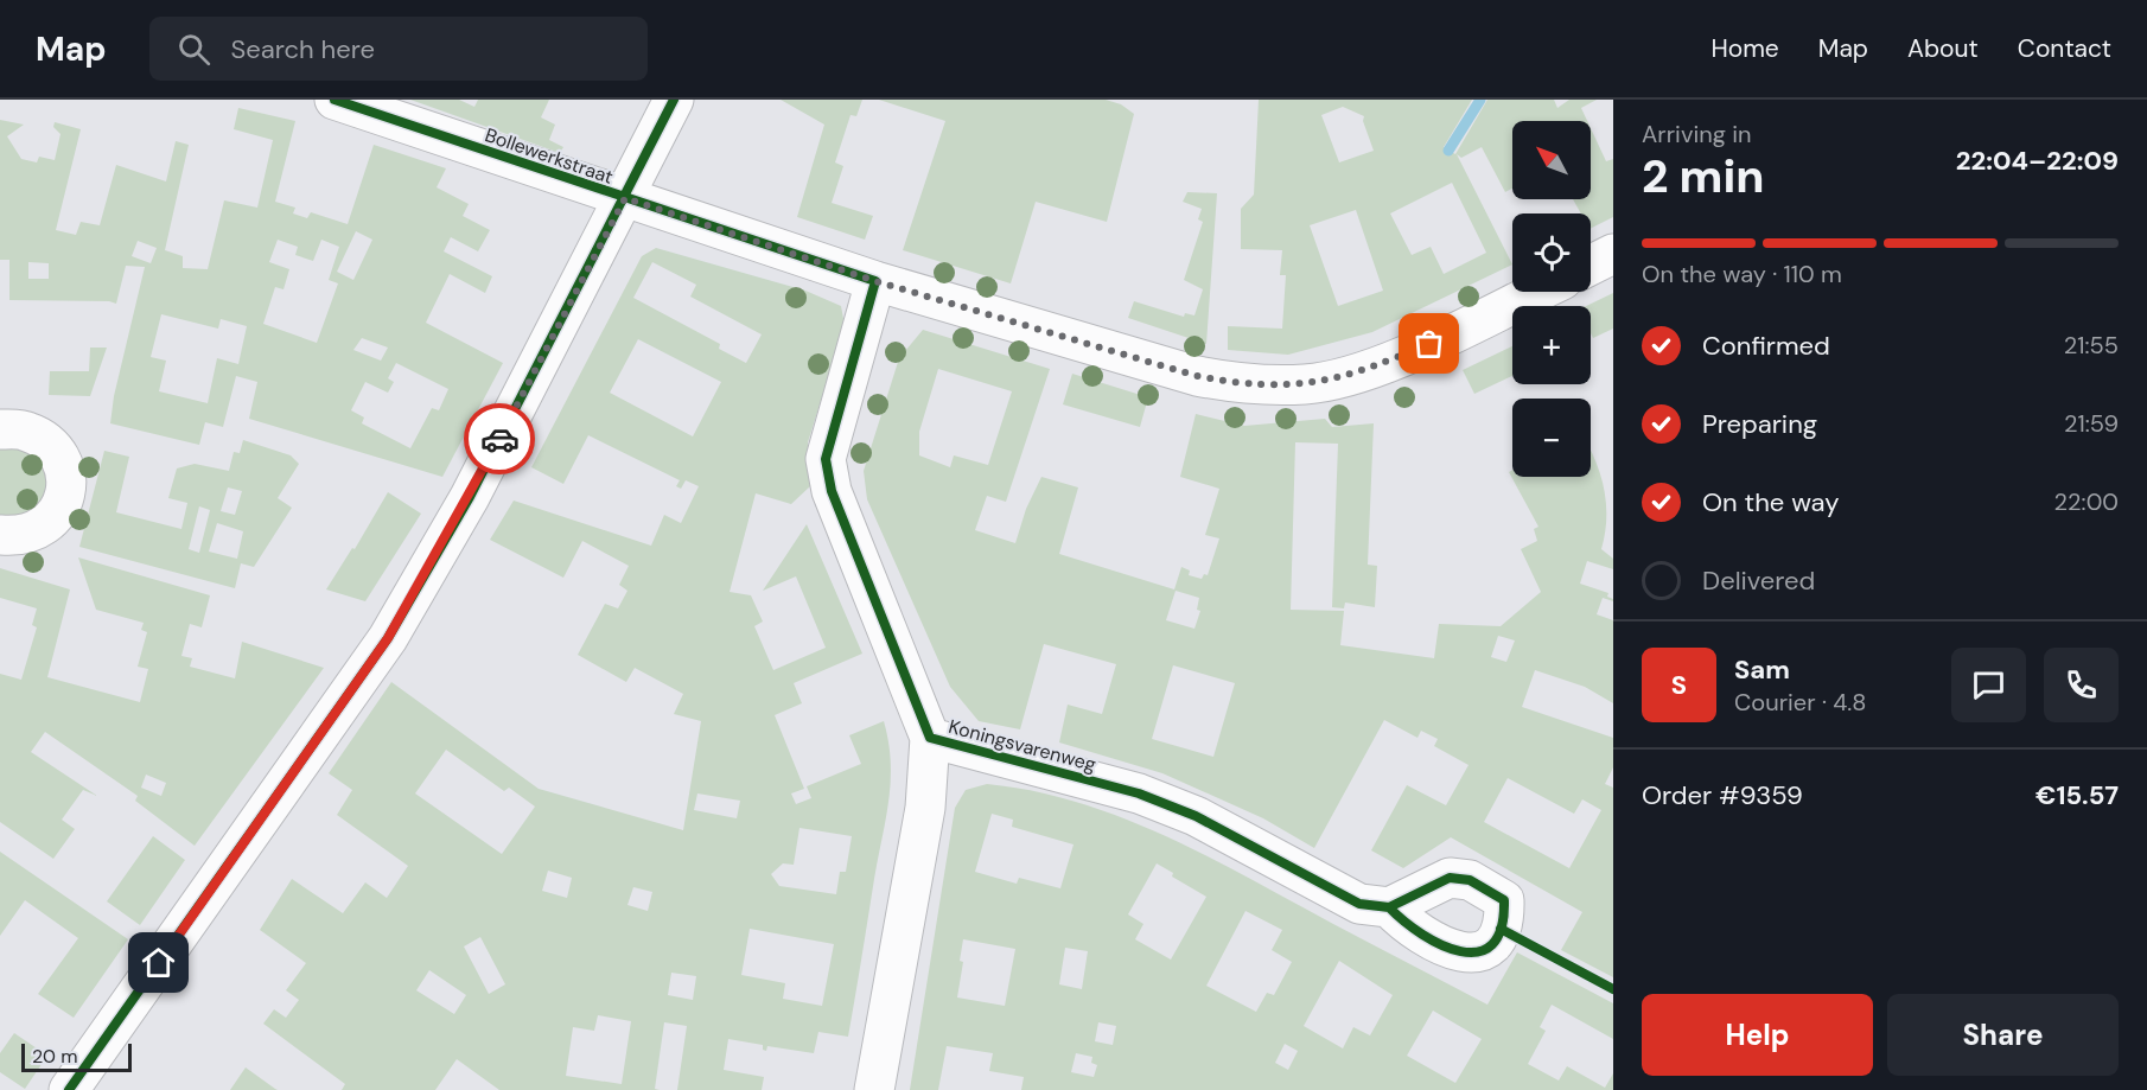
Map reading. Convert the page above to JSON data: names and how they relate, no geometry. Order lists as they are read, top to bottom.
{
  "streets": {
    "street": ["Bollewerkstraat", "Koningsvarenweg"]
  },
  "crossings": [
    ["Bollewerkstraat", "Koningsvarenweg"]
  ],
  "scale_bar": "20 m",
  "north": "top left",
  "page": {
    "header": "Map",
    "search": "Search here",
    "nav": [
      "Home",
      "Map",
      "About",
      "Contact"
    ],
    "heading": ["2 min", "Arriving in", "22:04–22:09"],
    "panel": [
      "Sam",
      "Courier · 4.8",
      "Order #9359",
      "€15.57"
    ],
    "map_buttons": ["+", "−"],
    "bar": "On the way · 110 m",
    "list": [
      ["Confirmed", "21:55"],
      ["Preparing", "21:59"],
      ["On the way", "22:00"],
      "Delivered"
    ],
    "round": "S",
    "buttons": ["Help", "Share"],
    "scale": "20 m"
  }
}
